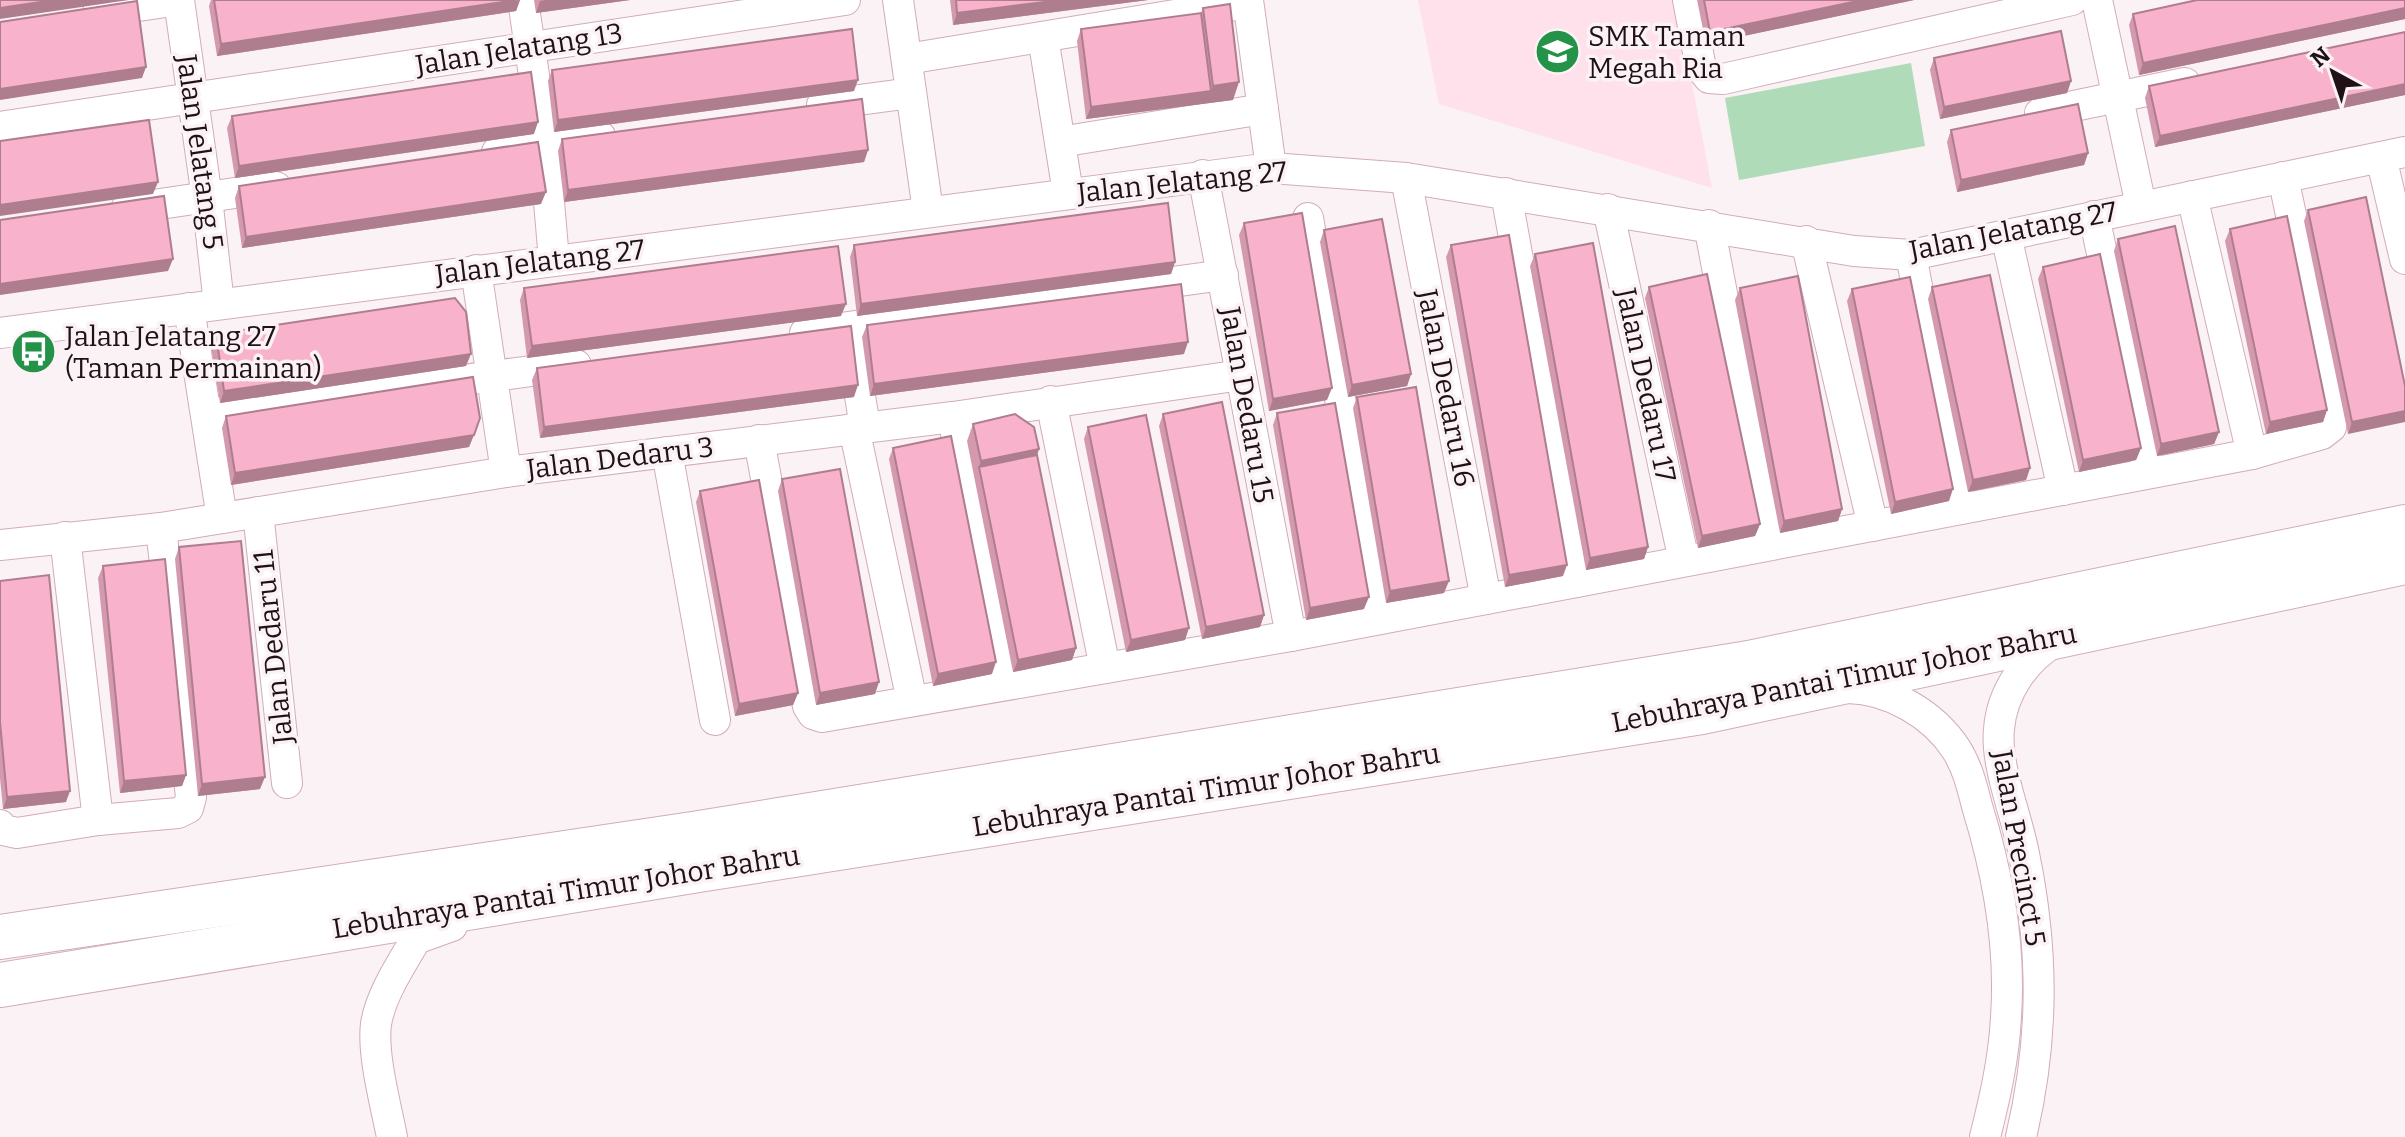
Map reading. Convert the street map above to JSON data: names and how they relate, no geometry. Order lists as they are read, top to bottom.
{
  "streets": {
    "highway": ["Lebuhraya Pantai Timur Johor Bahru"],
    "street": [
      "Jalan Jelatang 13",
      "Jalan Jelatang 5",
      "Jalan Jelatang 27",
      "Jalan Dedaru 17",
      "Jalan Dedaru 16",
      "Jalan Dedaru 15",
      "Jalan Dedaru 3",
      "Jalan Dedaru 11",
      "Jalan Precinct 5"
    ]
  },
  "crossings": [
    ["Jalan Jelatang 13", "Jalan Jelatang 5"],
    ["Jalan Jelatang 5", "Jalan Jelatang 27"],
    ["Jalan Jelatang 5", "Jalan Dedaru 3"],
    ["Jalan Jelatang 27", "Jalan Dedaru 17"],
    ["Jalan Jelatang 27", "Jalan Dedaru 16"],
    ["Jalan Jelatang 27", "Jalan Dedaru 15"],
    ["Jalan Dedaru 15", "Jalan Dedaru 3"],
    ["Jalan Dedaru 3", "Jalan Dedaru 11"],
    ["Lebuhraya Pantai Timur Johor Bahru", "Jalan Precinct 5"]
  ],
  "places": {
    "school or university": ["SMK Taman Megah Ria"],
    "bus stop": ["Jalan Jelatang 27 (Taman Permainan)"]
  },
  "north": "top left"
}
